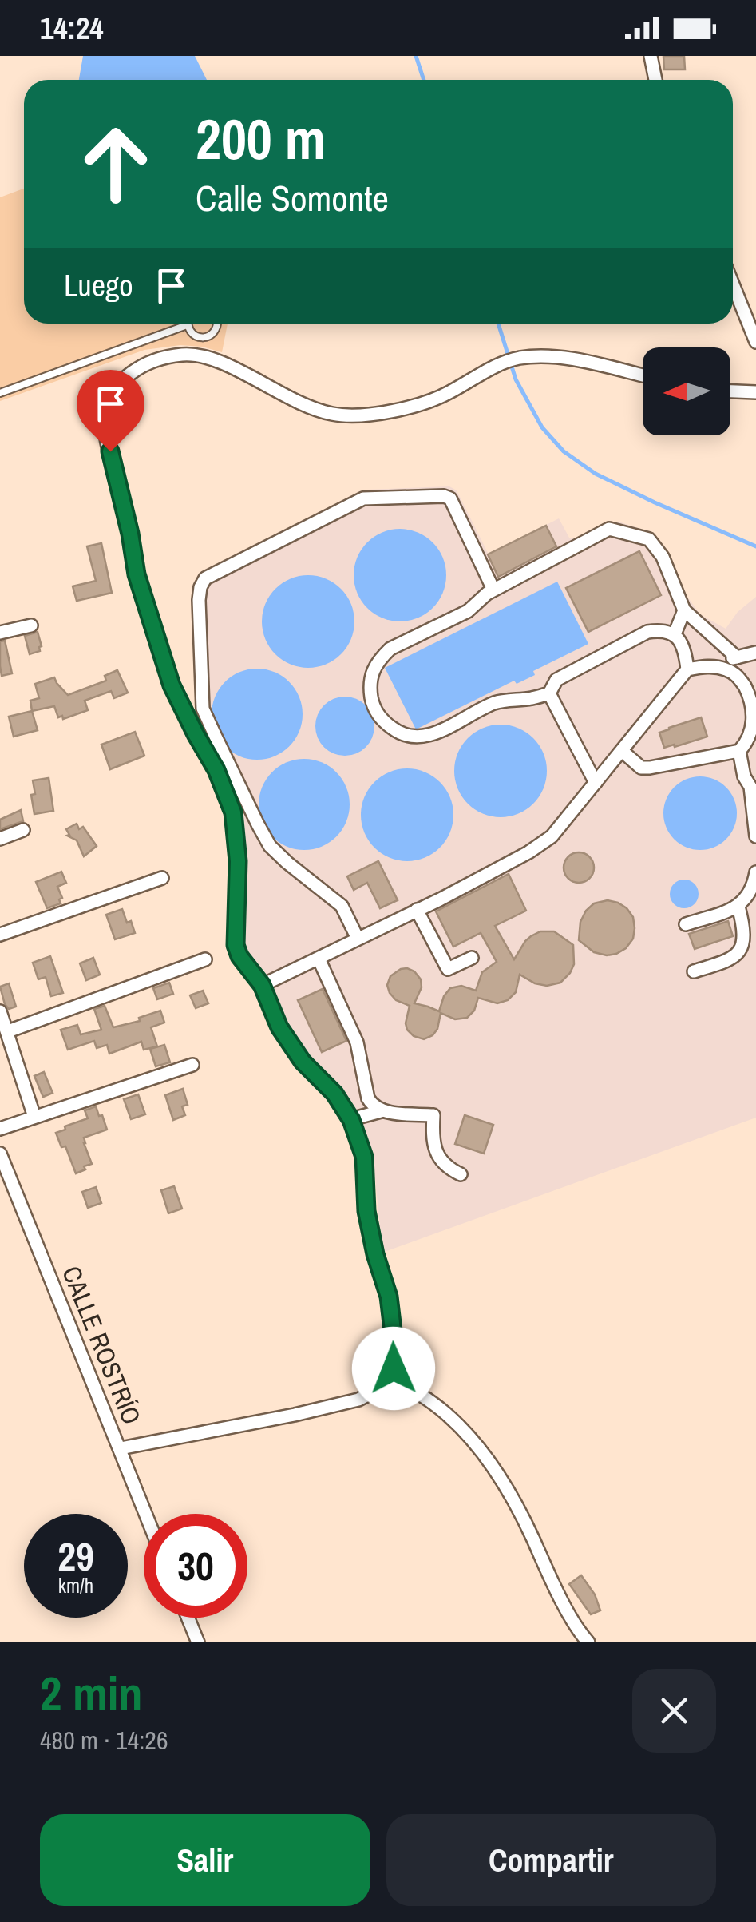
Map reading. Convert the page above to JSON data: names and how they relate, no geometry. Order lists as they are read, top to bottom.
{
  "streets": {
    "street": ["CALLE ROSTRÍO"]
  },
  "north": "left",
  "page": {
    "status": "14:24",
    "turn": ["200 m", "Calle Somonte"],
    "then": "Luego",
    "speed": "29 km/h",
    "limit": "30",
    "heading": ["2 min", "480 m · 14:26"],
    "buttons": ["Salir", "Compartir"]
  }
}
